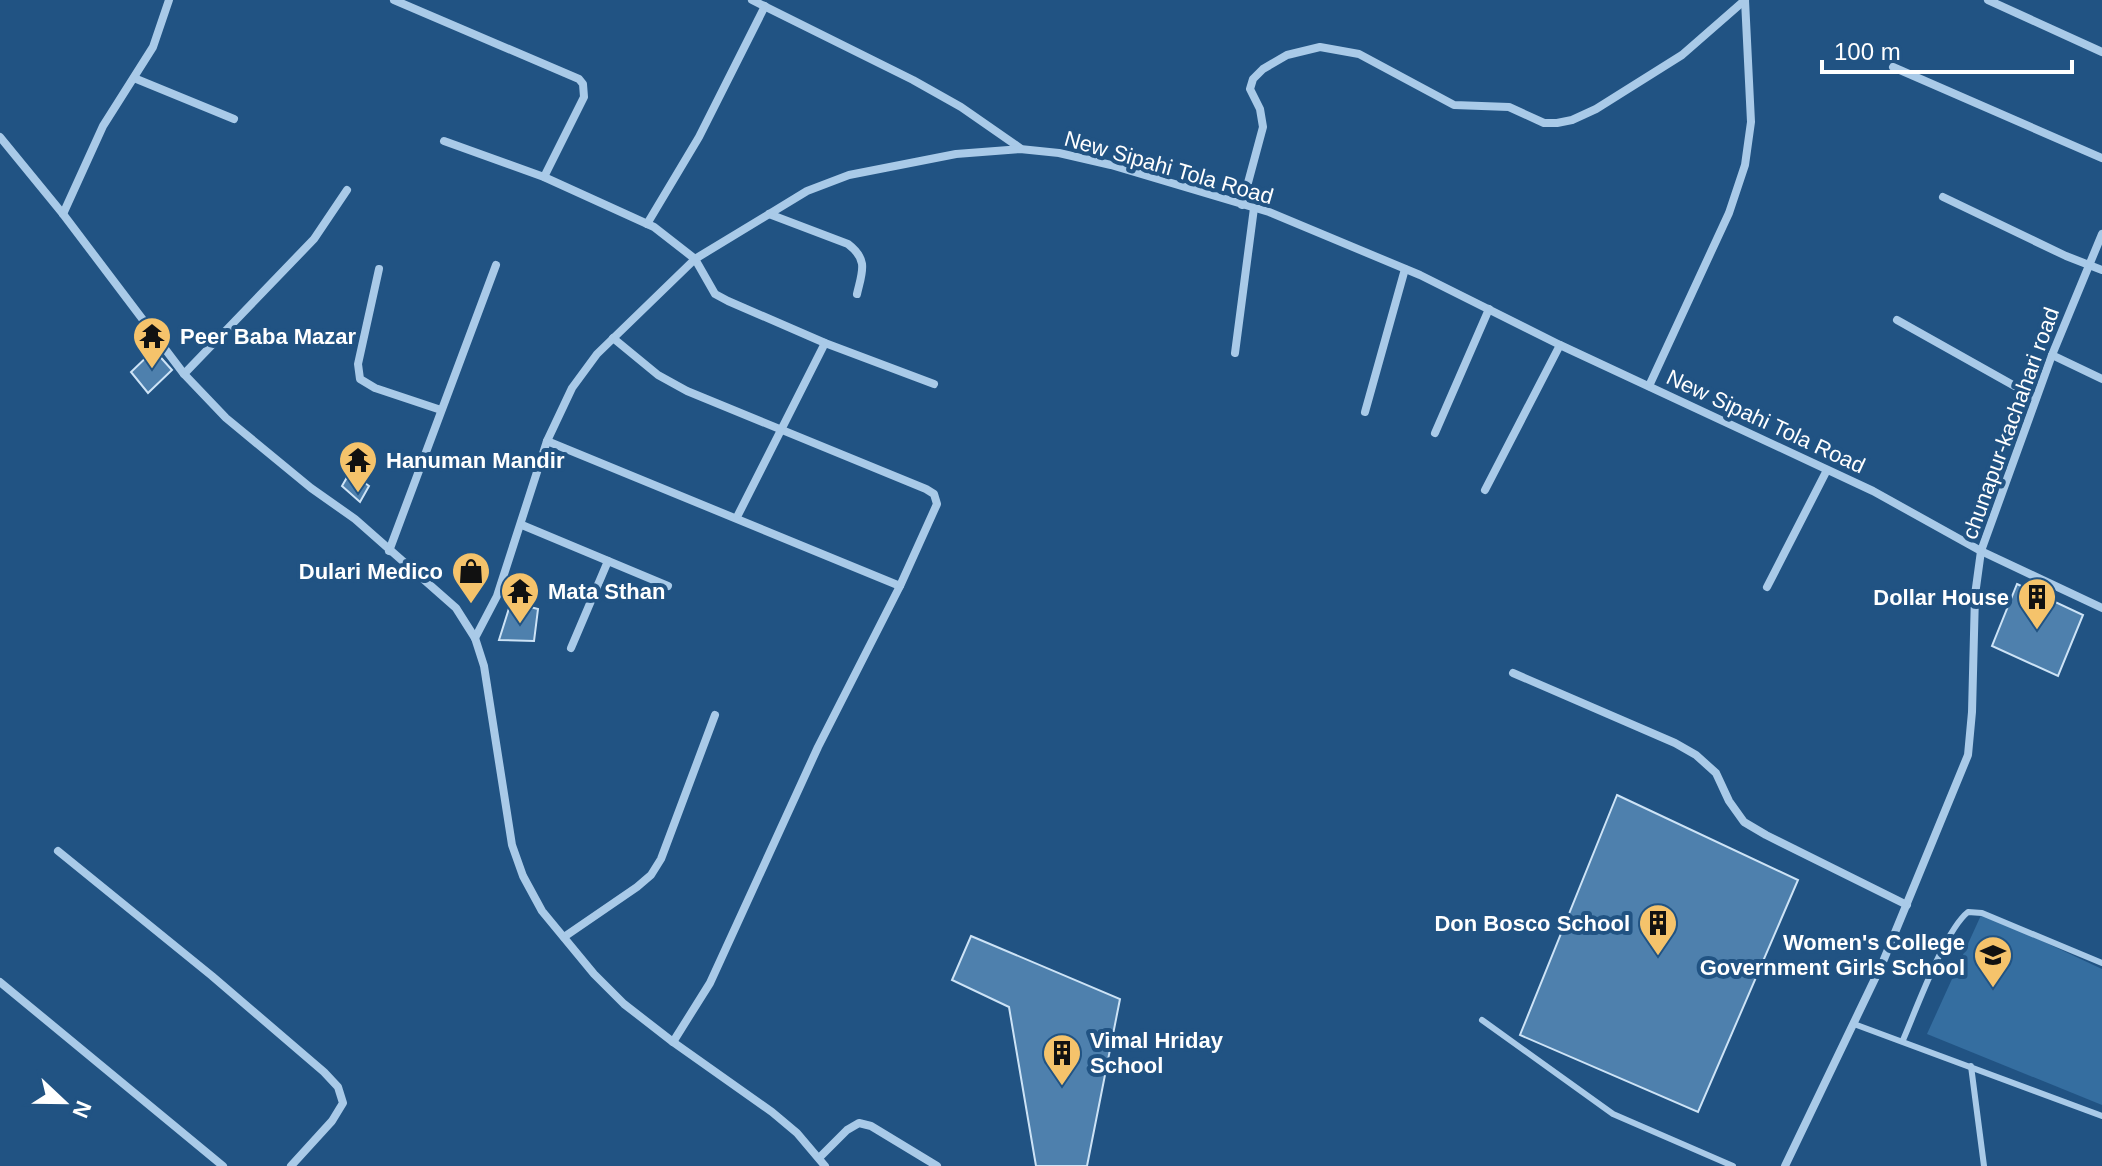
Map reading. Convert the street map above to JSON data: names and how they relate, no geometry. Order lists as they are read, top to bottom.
{
  "streets": {
    "street": ["New Sipahi Tola Road", "chunapur-kachahari road"]
  },
  "crossings": [
    ["New Sipahi Tola Road", "chunapur-kachahari road"]
  ],
  "places": {
    "temple": ["Peer Baba Mazar", "Hanuman Mandir", "Mata Sthan"],
    "shop": ["Dulari Medico"],
    "building": ["Dollar House", "Don Bosco School", "Vimal Hriday School"],
    "school or university": ["Women's College Government Girls School"]
  },
  "scale_bar": "100 m",
  "north": "right"
}
